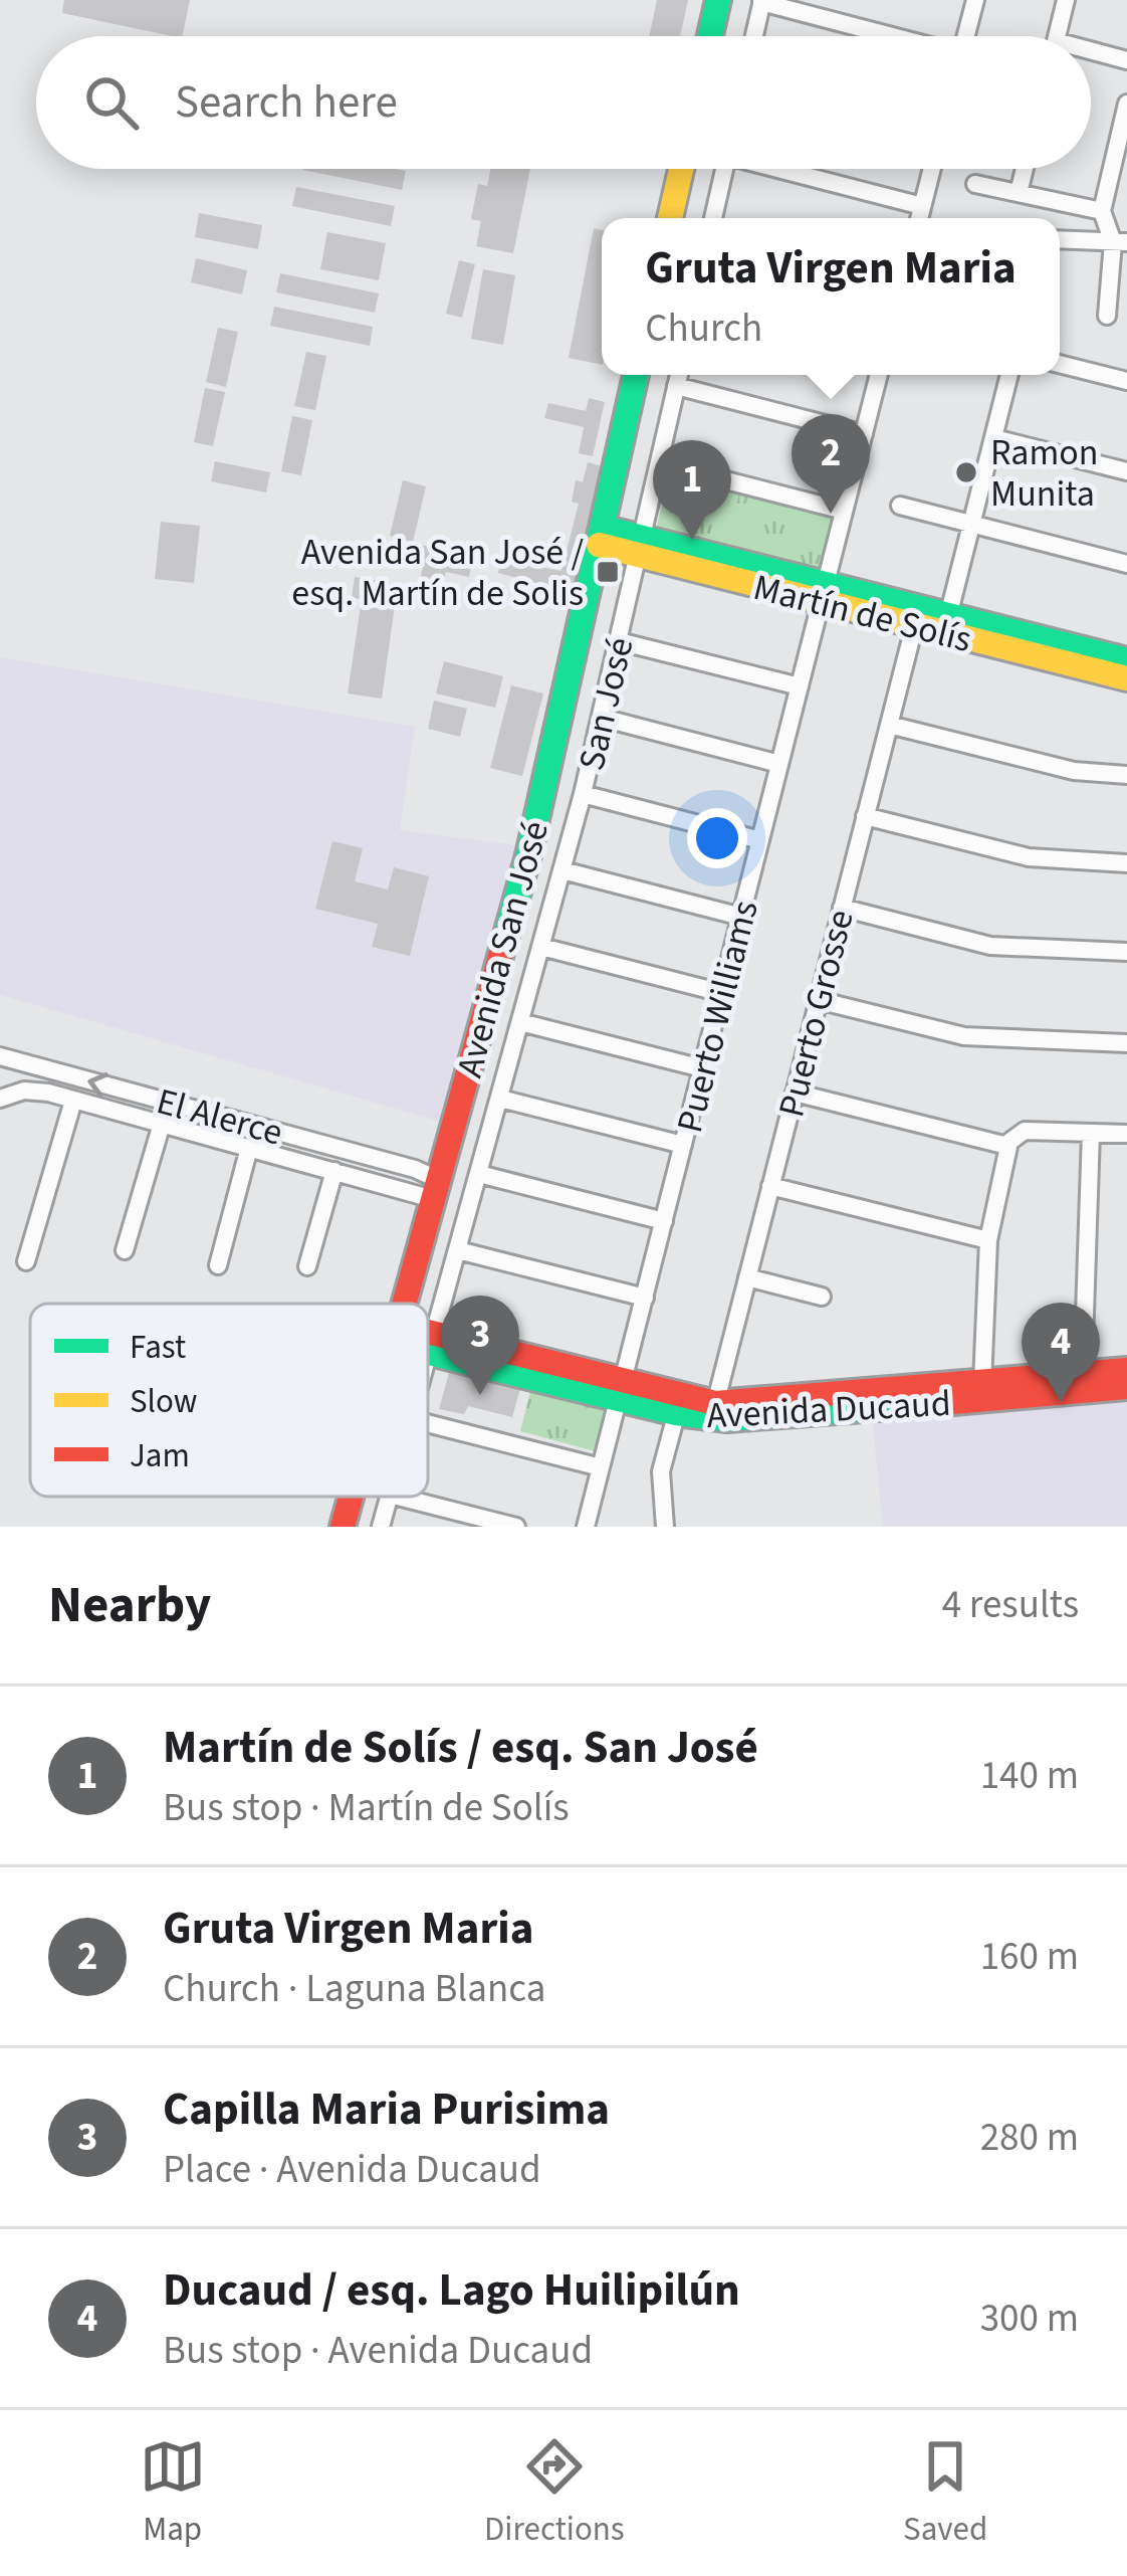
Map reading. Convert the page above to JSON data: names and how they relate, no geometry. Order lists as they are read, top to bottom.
{
  "streets": {
    "street": [
      "Martín de Solís",
      "San José",
      "Avenida San José",
      "Puerto Grosse",
      "Puerto Williams",
      "El Alerce",
      "Avenida Ducaud"
    ]
  },
  "crossings": [
    ["Martín de Solís", "San José"],
    ["Martín de Solís", "Avenida San José"],
    ["Martín de Solís", "Puerto Grosse"],
    ["Martín de Solís", "Puerto Williams"],
    ["San José", "Avenida Ducaud"],
    ["Avenida San José", "El Alerce"],
    ["Puerto Grosse", "Avenida Ducaud"],
    ["Puerto Williams", "Avenida Ducaud"]
  ],
  "places": {
    "other": ["Ramon Munita"],
    "transit": ["Avenida San José / esq. Martín de Solis"]
  },
  "legend": ["Fast", "Slow", "Jam"],
  "page": {
    "search": "Search here",
    "popup": ["Gruta Virgen Maria", "Church"],
    "pins": [
      "2",
      "1",
      "3",
      "4"
    ],
    "heading": ["Nearby", "4 results"],
    "list": [
      {
        "mark": "1",
        "name": "Martín de Solís / esq. San José",
        "note": "Bus stop · Martín de Solís",
        "value": "140 m"
      },
      {
        "mark": "2",
        "name": "Gruta Virgen Maria",
        "note": "Church · Laguna Blanca",
        "value": "160 m"
      },
      {
        "mark": "3",
        "name": "Capilla Maria Purisima",
        "note": "Place · Avenida Ducaud",
        "value": "280 m"
      },
      {
        "mark": "4",
        "name": "Ducaud / esq. Lago Huilipilún",
        "note": "Bus stop · Avenida Ducaud",
        "value": "300 m"
      }
    ],
    "nav": ["Map", "Directions", "Saved"]
  }
}
